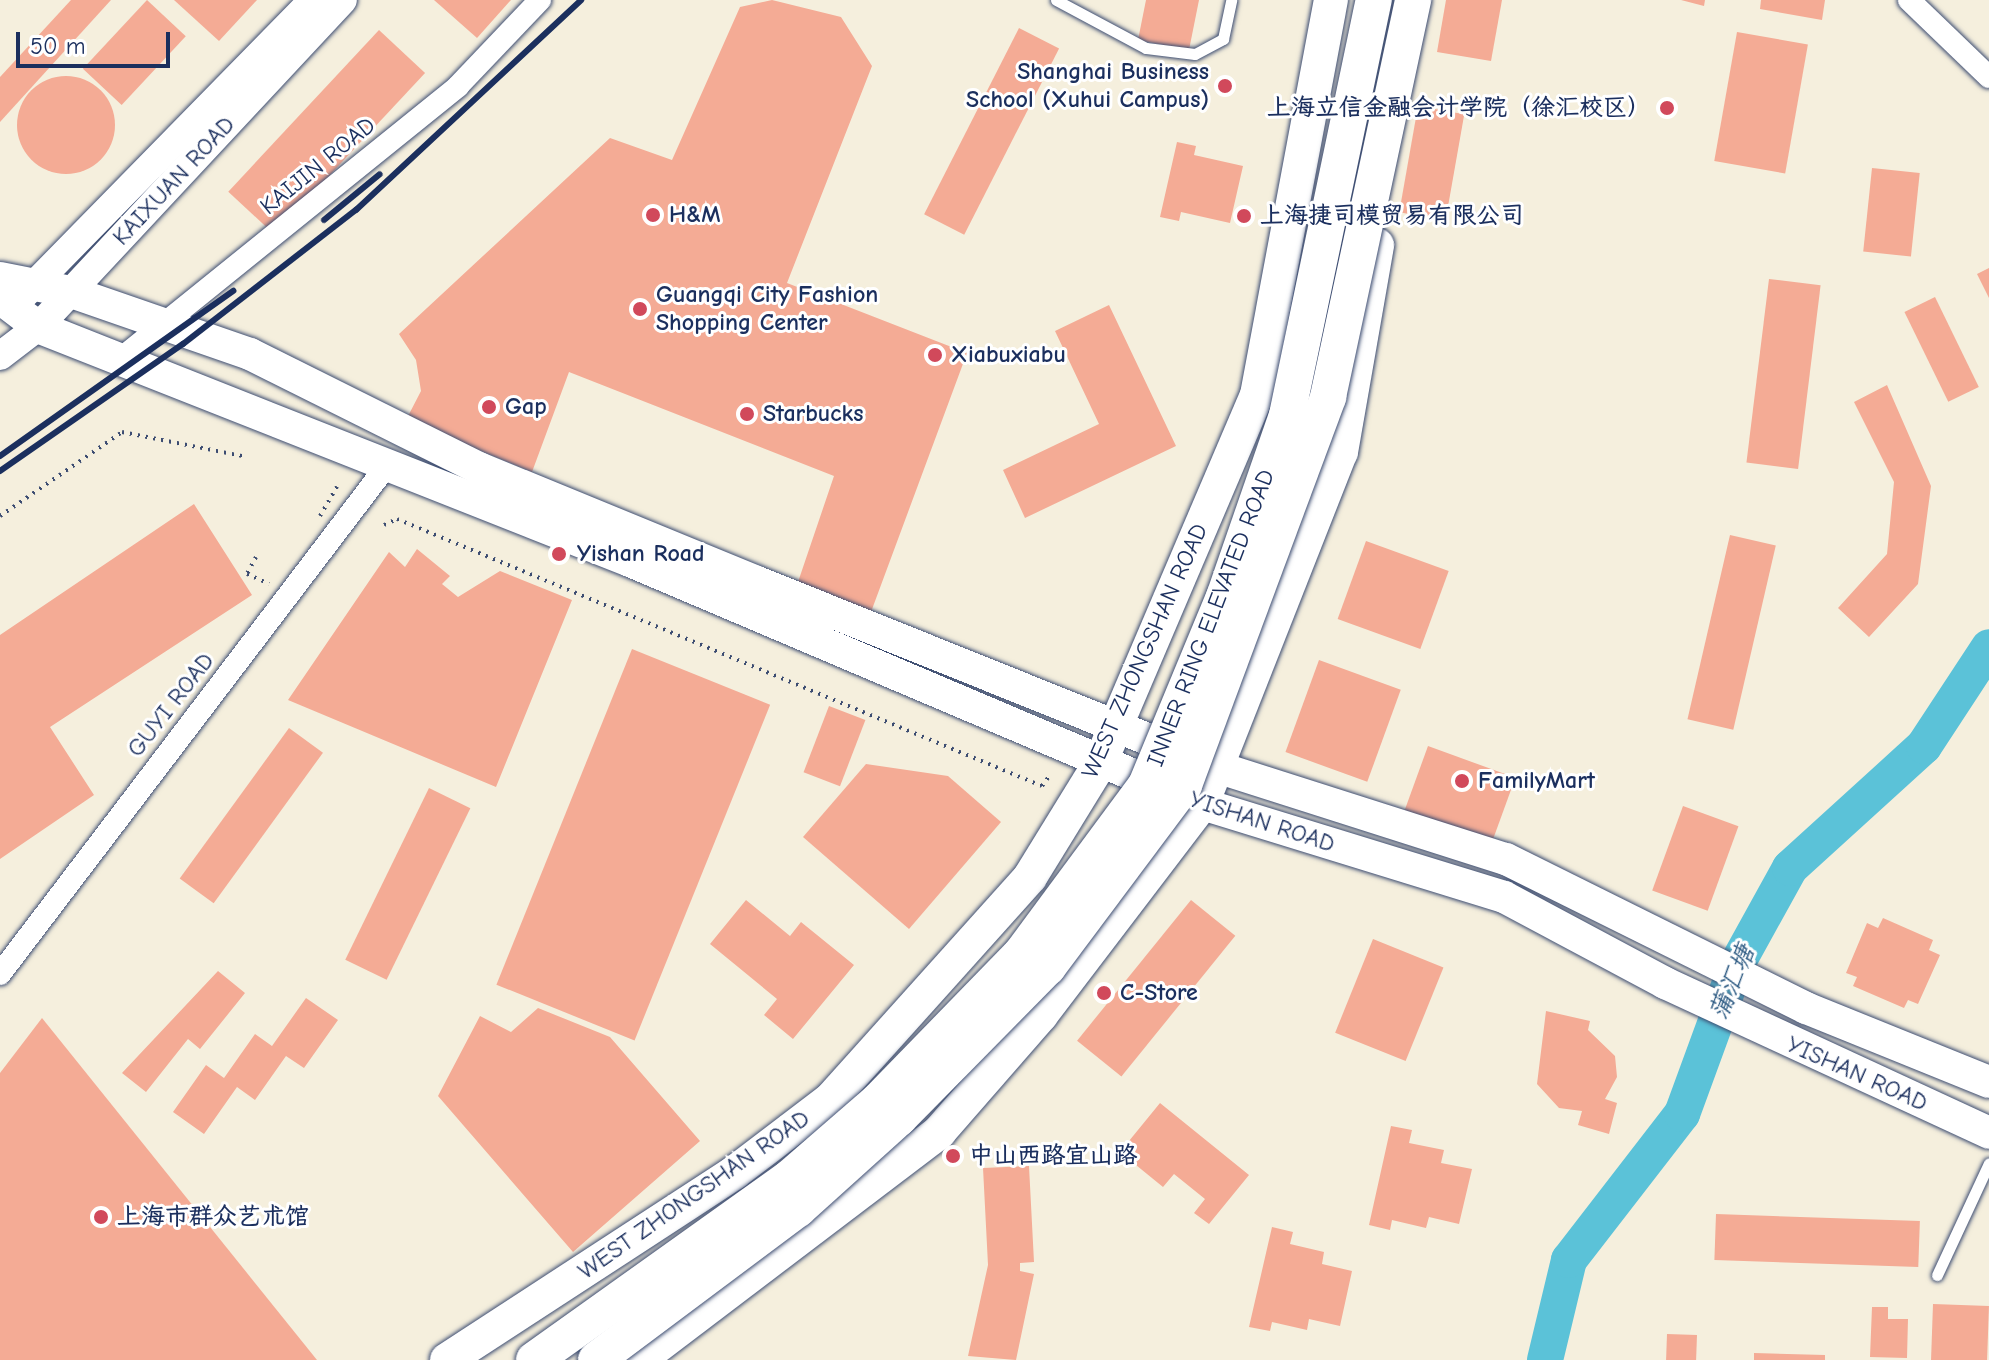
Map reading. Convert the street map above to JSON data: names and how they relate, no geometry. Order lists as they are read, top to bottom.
{
  "streets": {
    "highway": ["INNER RING ELEVATED ROAD"],
    "main road": ["WEST ZHONGSHAN ROAD", "YISHAN ROAD"],
    "street": ["KAIJIN ROAD", "KAIXUAN ROAD", "GUYI ROAD"]
  },
  "crossings": [
    ["KAIJIN ROAD", "YISHAN ROAD"],
    ["KAIXUAN ROAD", "YISHAN ROAD"],
    ["WEST ZHONGSHAN ROAD", "YISHAN ROAD"],
    ["GUYI ROAD", "YISHAN ROAD"]
  ],
  "water": ["蒲汇塘"],
  "places": [
    "Shanghai Business School (Xuhui Campus)",
    "上海立信金融会计学院（徐汇校区）",
    "H&M",
    "上海捷司模贸易有限公司",
    "Guangqi City Fashion Shopping Center",
    "Xiabuxiabu",
    "Gap",
    "Starbucks",
    "Yishan Road",
    "FamilyMart",
    "C-Store",
    "中山西路宜山路",
    "上海市群众艺术馆"
  ],
  "scale_bar": "50 m"
}
